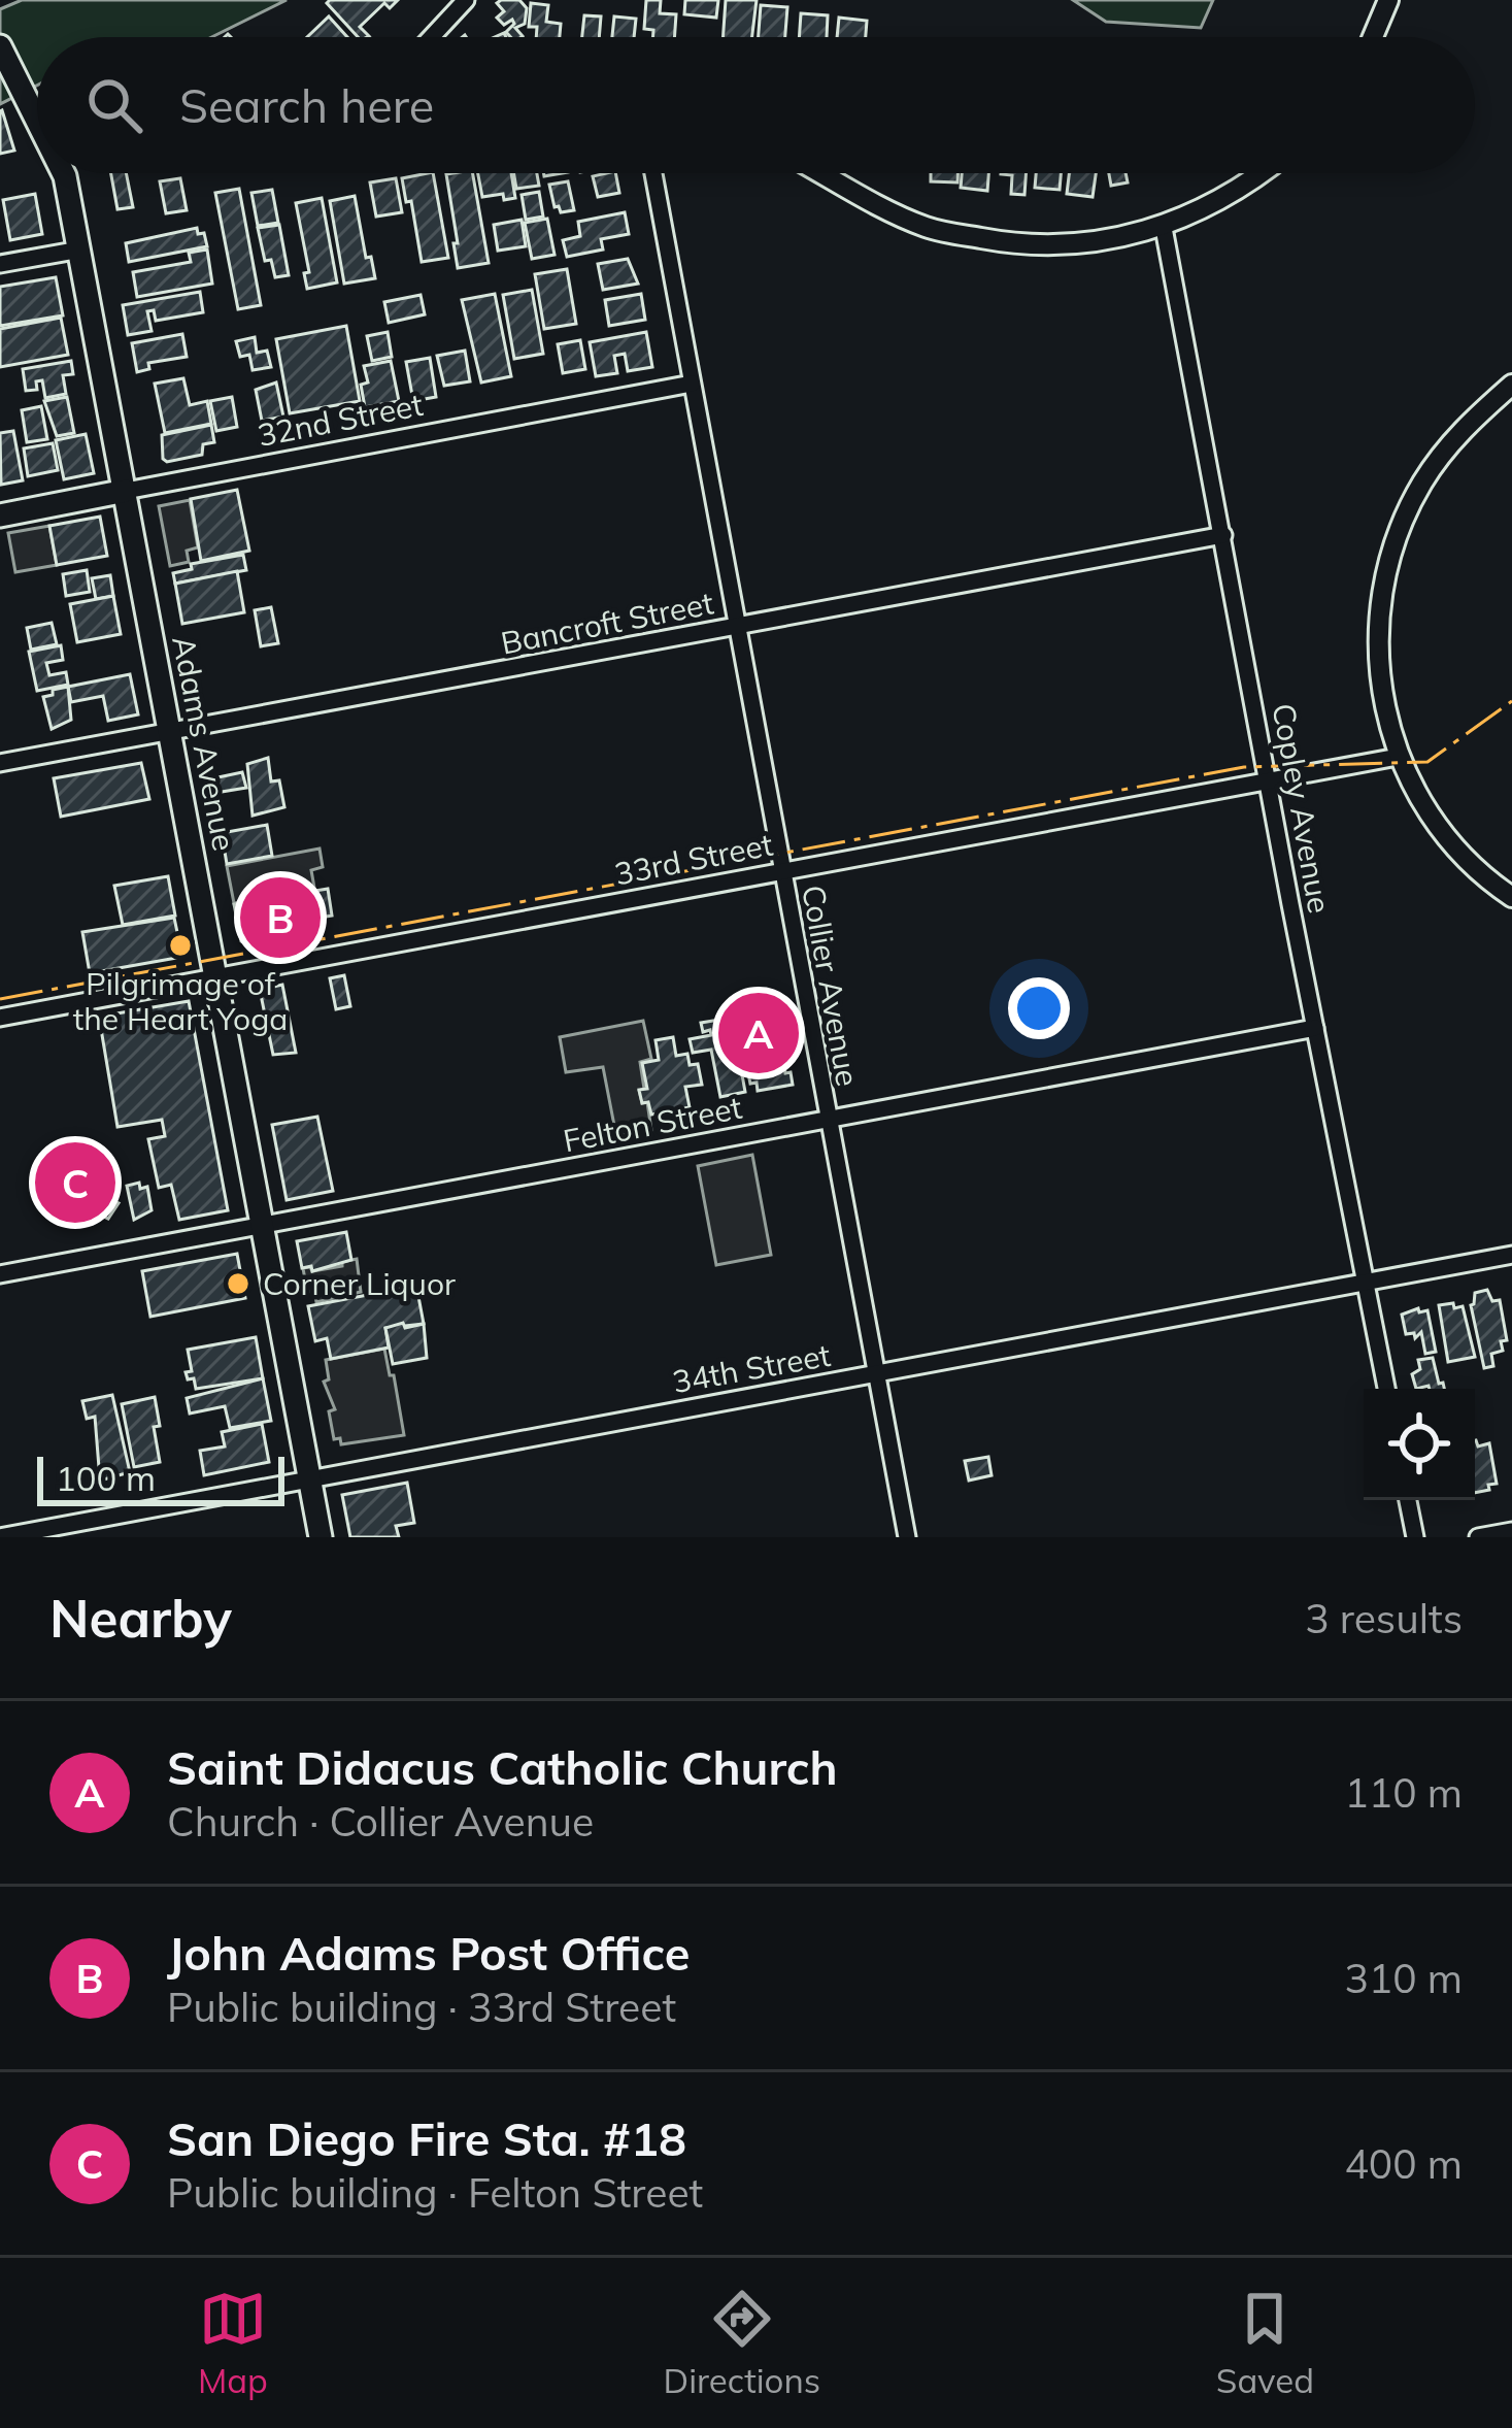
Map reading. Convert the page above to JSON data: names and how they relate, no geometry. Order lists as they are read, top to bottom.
{
  "streets": {
    "main road": ["32nd Street", "Adams Avenue"],
    "street": [
      "Bancroft Street",
      "Copley Avenue",
      "33rd Street",
      "Collier Avenue",
      "Felton Street",
      "34th Street"
    ]
  },
  "crossings": [
    ["32nd Street", "Adams Avenue"],
    ["32nd Street", "Collier Avenue"],
    ["Bancroft Street", "Adams Avenue"],
    ["Bancroft Street", "Copley Avenue"],
    ["Bancroft Street", "Collier Avenue"],
    ["Adams Avenue", "33rd Street"],
    ["Adams Avenue", "Felton Street"],
    ["Adams Avenue", "34th Street"],
    ["Copley Avenue", "33rd Street"],
    ["Copley Avenue", "Felton Street"],
    ["Copley Avenue", "34th Street"],
    ["33rd Street", "Collier Avenue"],
    ["Collier Avenue", "Felton Street"],
    ["Collier Avenue", "34th Street"]
  ],
  "places": ["Pilgrimage of the Heart Yoga", "Corner Liquor"],
  "scale_bar": "100 m",
  "page": {
    "search": "Search here",
    "pins": ["B", "A", "C"],
    "scale": "100 m",
    "heading": ["Nearby", "3 results"],
    "list": [
      {
        "mark": "A",
        "name": "Saint Didacus Catholic Church",
        "note": "Church · Collier Avenue",
        "value": "110 m"
      },
      {
        "mark": "B",
        "name": "John Adams Post Office",
        "note": "Public building · 33rd Street",
        "value": "310 m"
      },
      {
        "mark": "C",
        "name": "San Diego Fire Sta. #18",
        "note": "Public building · Felton Street",
        "value": "400 m"
      }
    ],
    "nav": ["Map", "Directions", "Saved"]
  }
}
